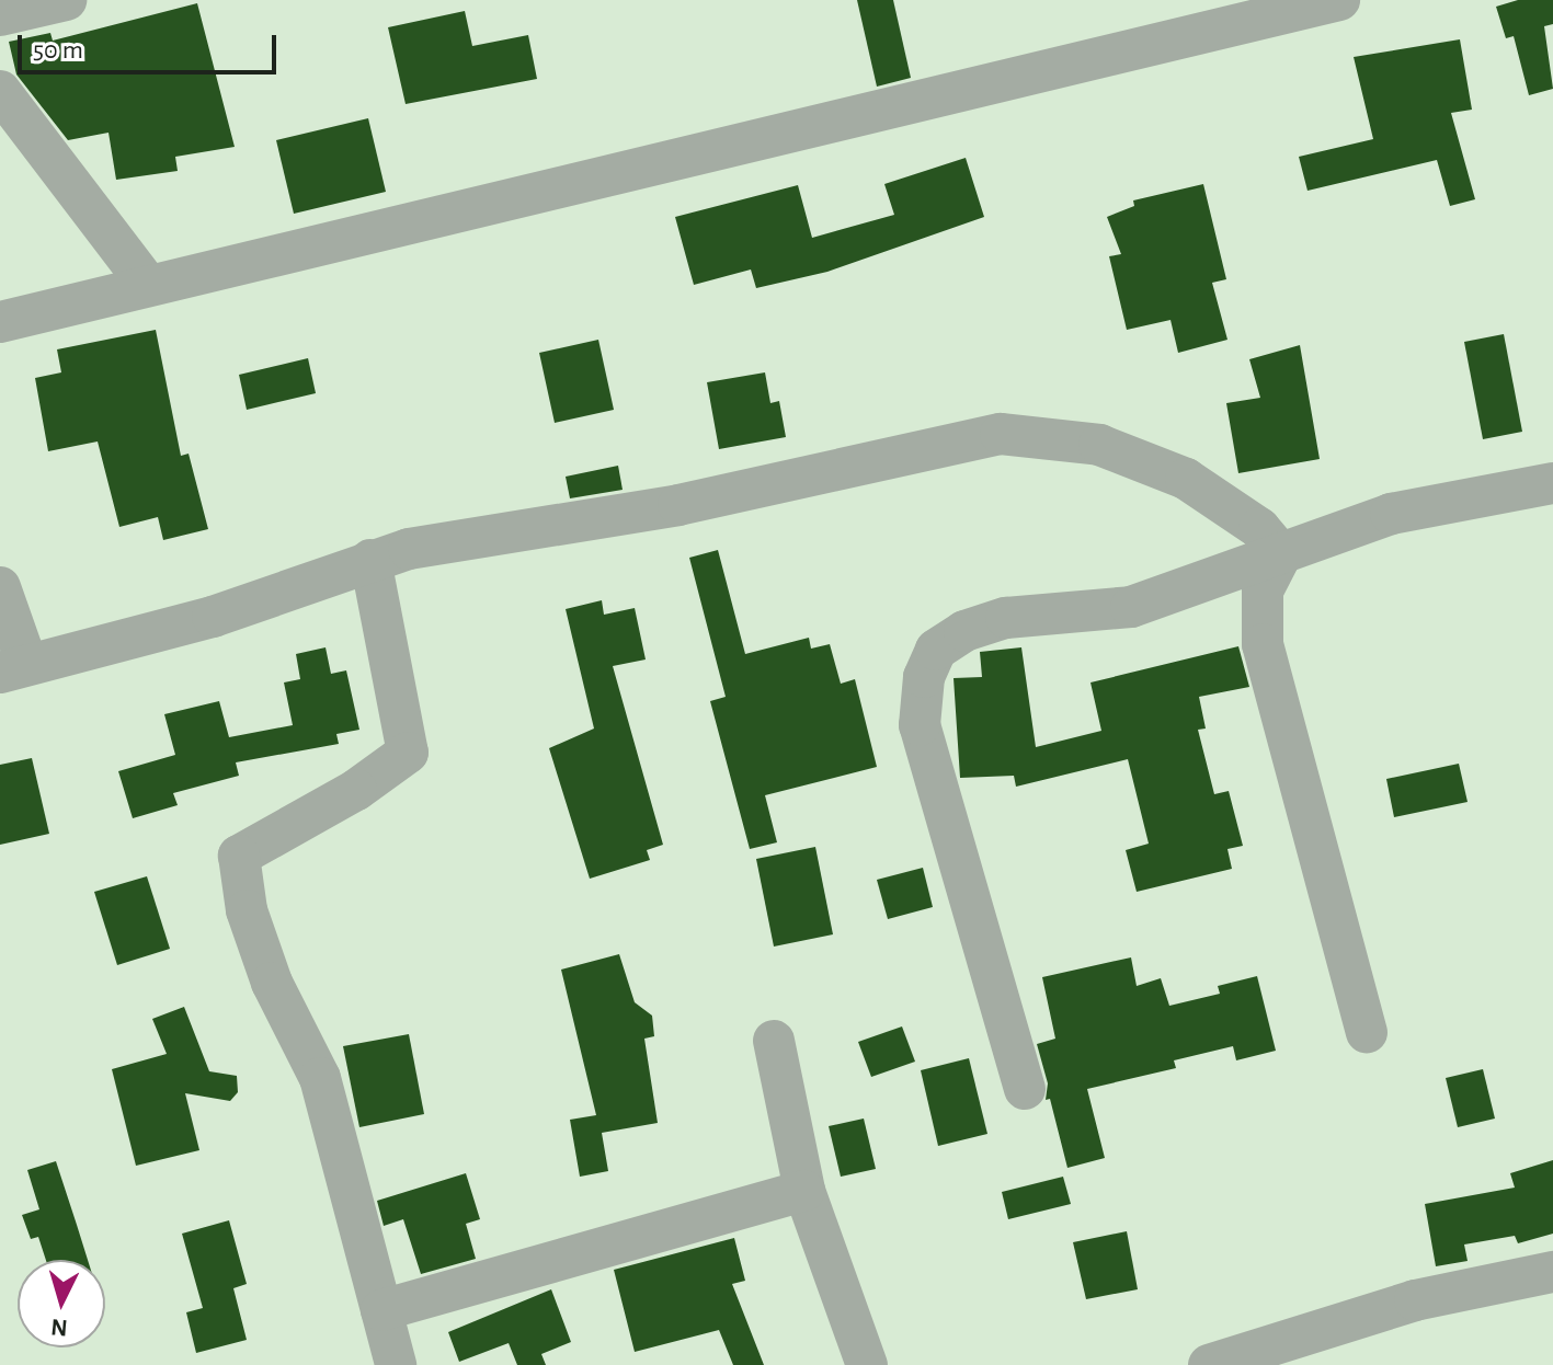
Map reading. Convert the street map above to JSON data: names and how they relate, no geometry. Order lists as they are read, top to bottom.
{
  "scale_bar": "50 m",
  "north": "bottom"
}
